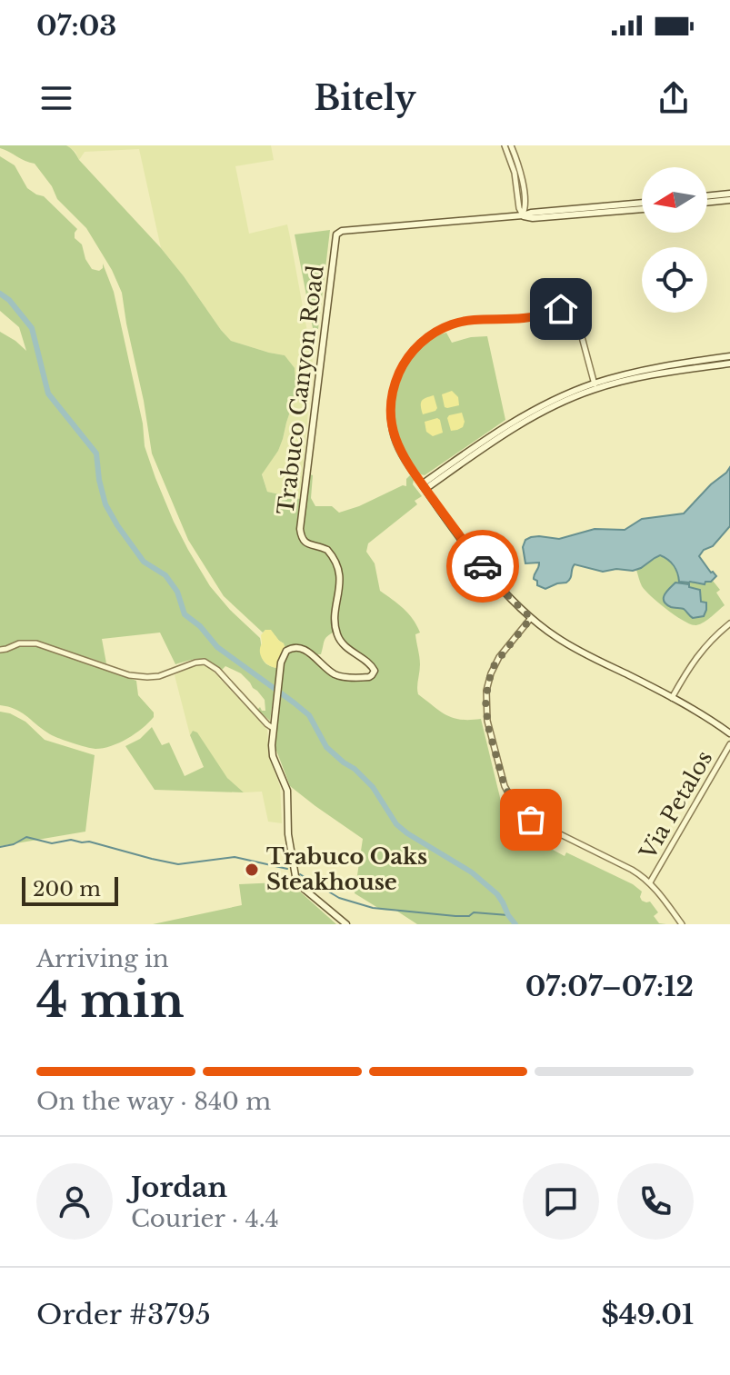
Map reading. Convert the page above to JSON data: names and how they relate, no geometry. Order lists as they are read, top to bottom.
{
  "streets": {
    "main road": ["Trabuco Canyon Road"],
    "street": ["Via Petalos"]
  },
  "places": ["Trabuco Oaks Steakhouse"],
  "scale_bar": "200 m",
  "north": "left",
  "page": {
    "status": "07:03",
    "header": "Bitely",
    "scale": "200 m",
    "heading": ["4 min", "Arriving in", "07:07–07:12"],
    "panel": [
      "Jordan",
      "Courier · 4.4",
      "Order #3795",
      "$49.01"
    ],
    "bar": "On the way · 840 m"
  }
}
